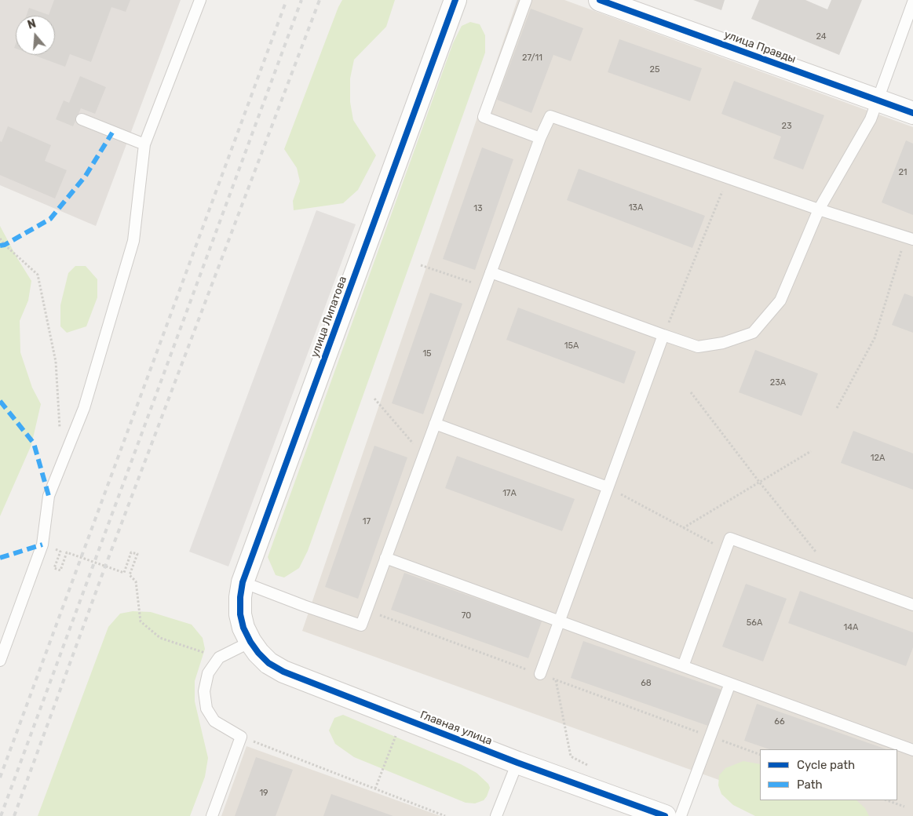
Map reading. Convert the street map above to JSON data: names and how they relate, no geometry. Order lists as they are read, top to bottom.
{
  "streets": {
    "street": ["улица Правды", "улица Липатова", "Главная улица"]
  },
  "crossings": [
    ["улица Липатова", "Главная улица"]
  ],
  "house_numbers": [
    "24",
    "27/11",
    "25",
    "23",
    "21",
    "13А",
    "13",
    "15А",
    "15",
    "23А",
    "12А",
    "17А",
    "17",
    "70",
    "56А",
    "14А",
    "68",
    "66",
    "19"
  ],
  "legend": ["Cycle path", "Path"],
  "north": "top"
}
